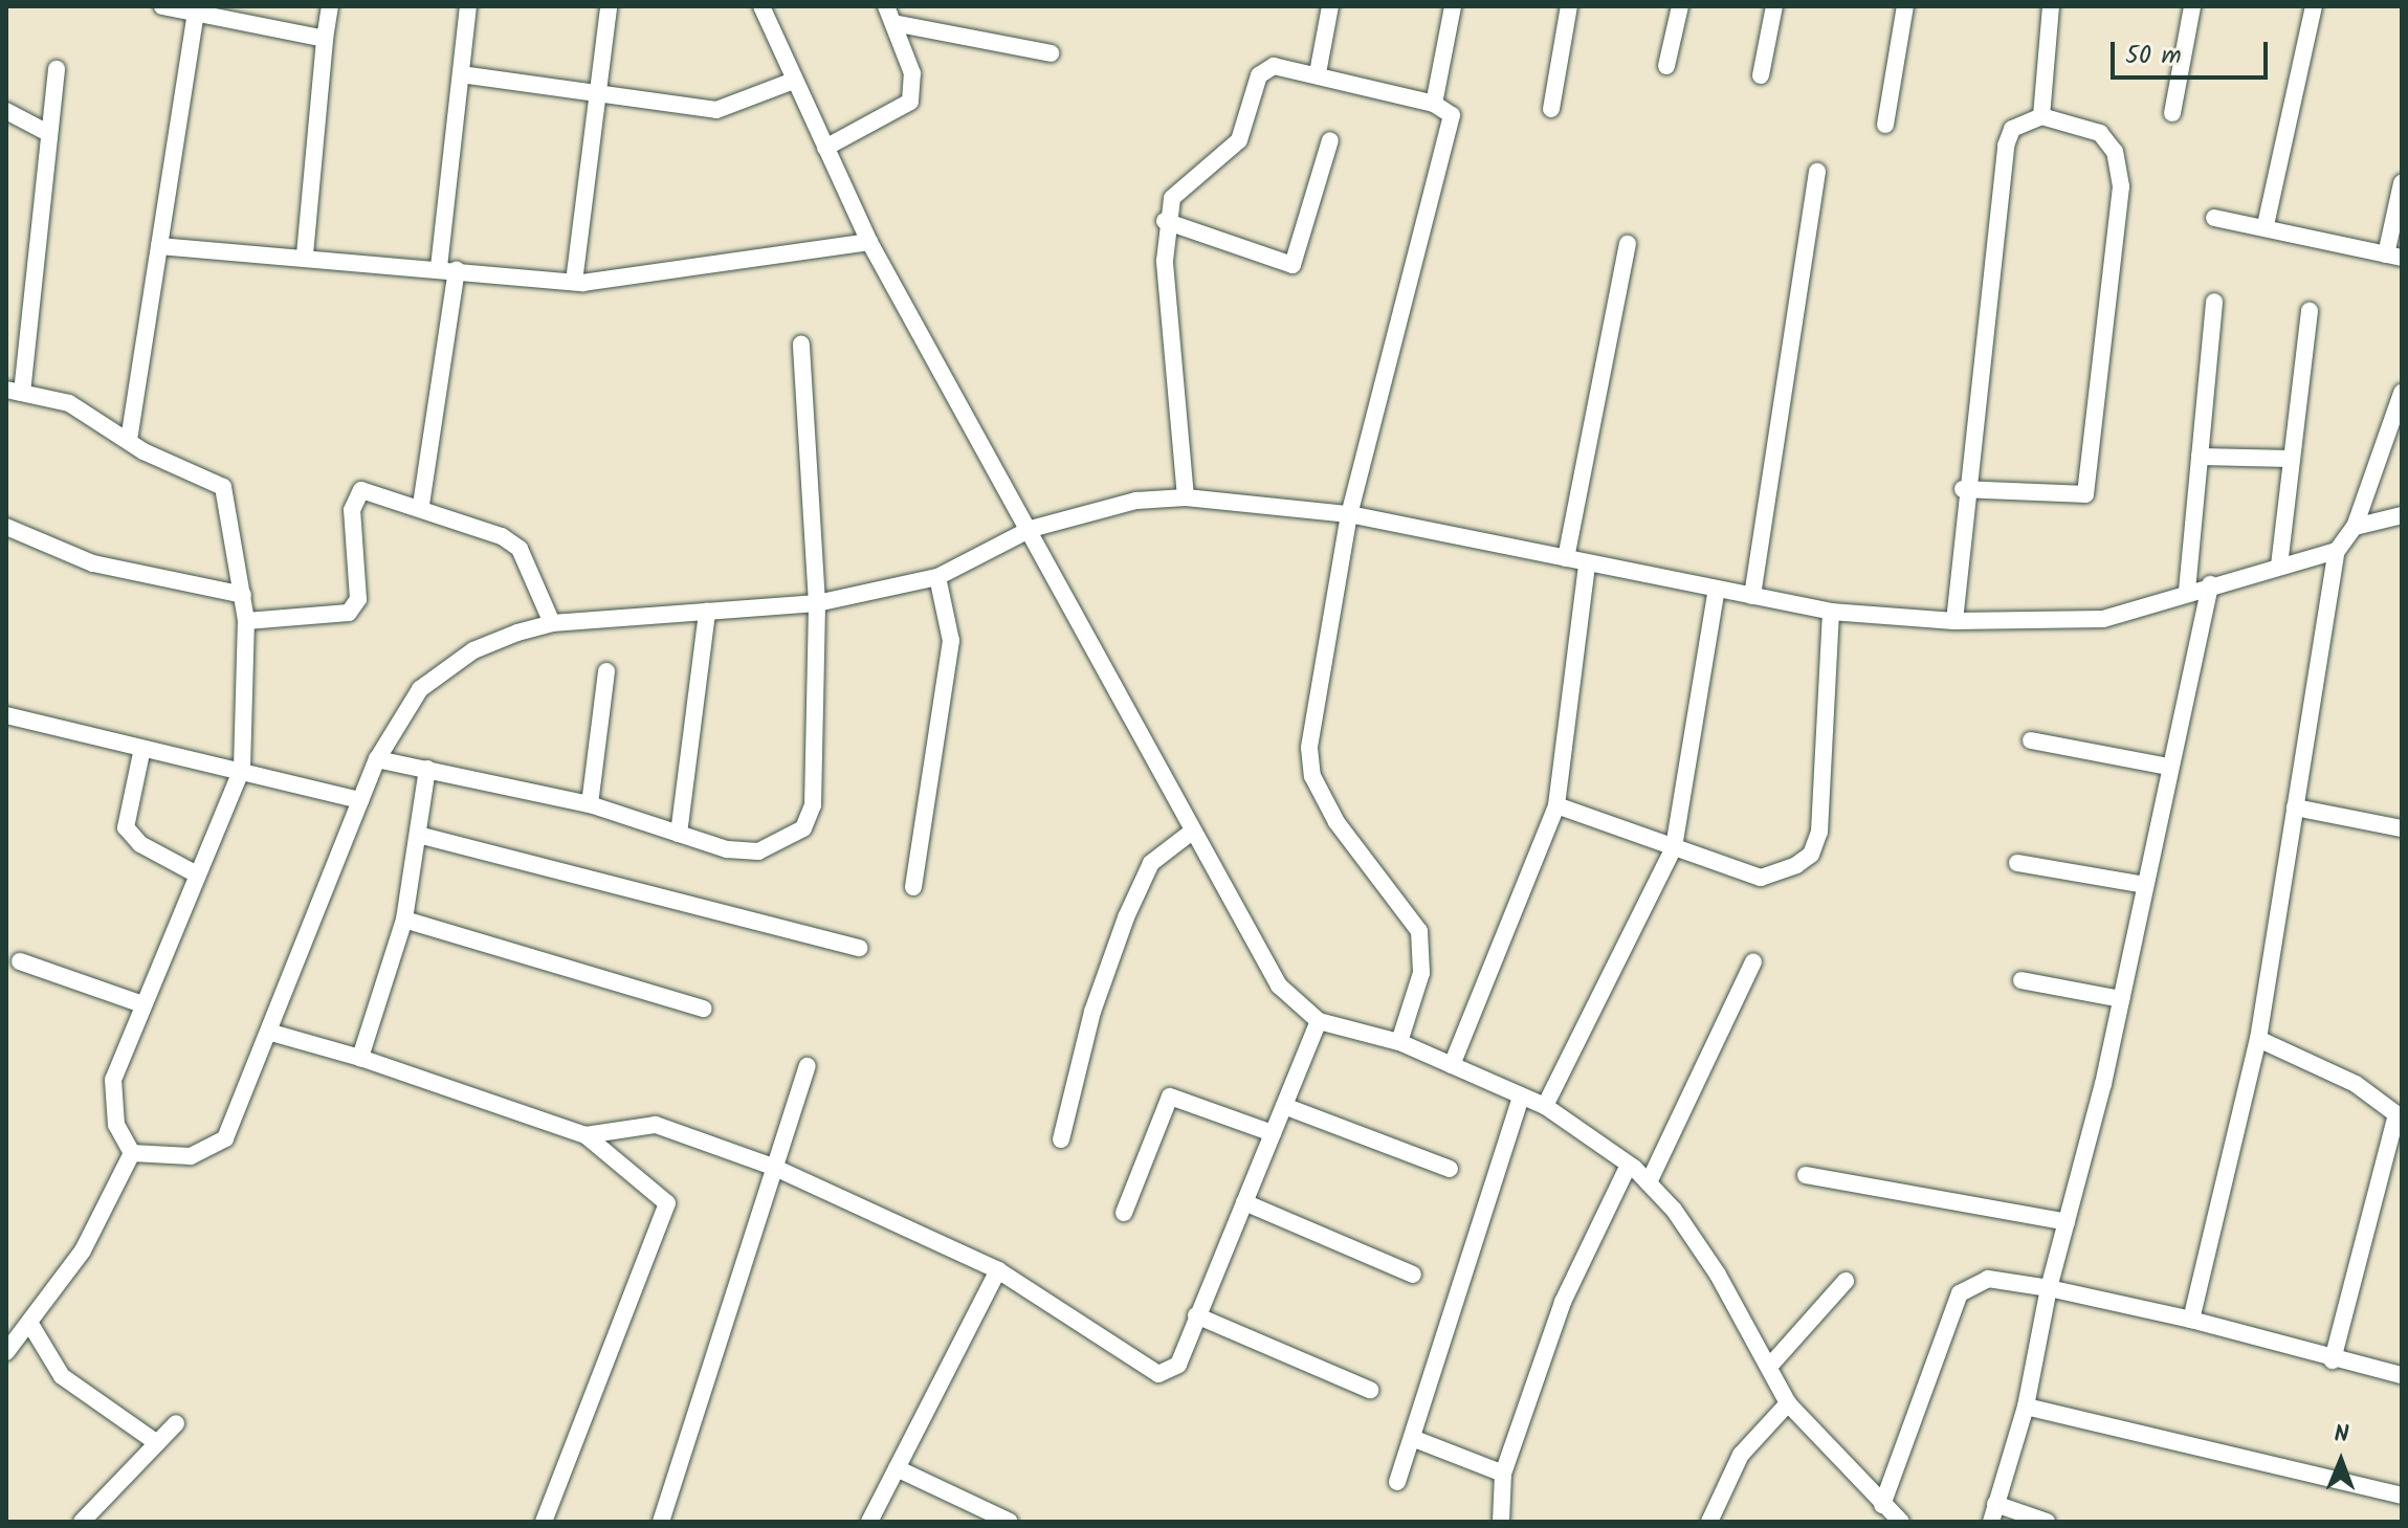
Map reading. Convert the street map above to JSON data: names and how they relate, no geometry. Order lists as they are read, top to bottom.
{
  "scale_bar": "50 m",
  "north": "top"
}
